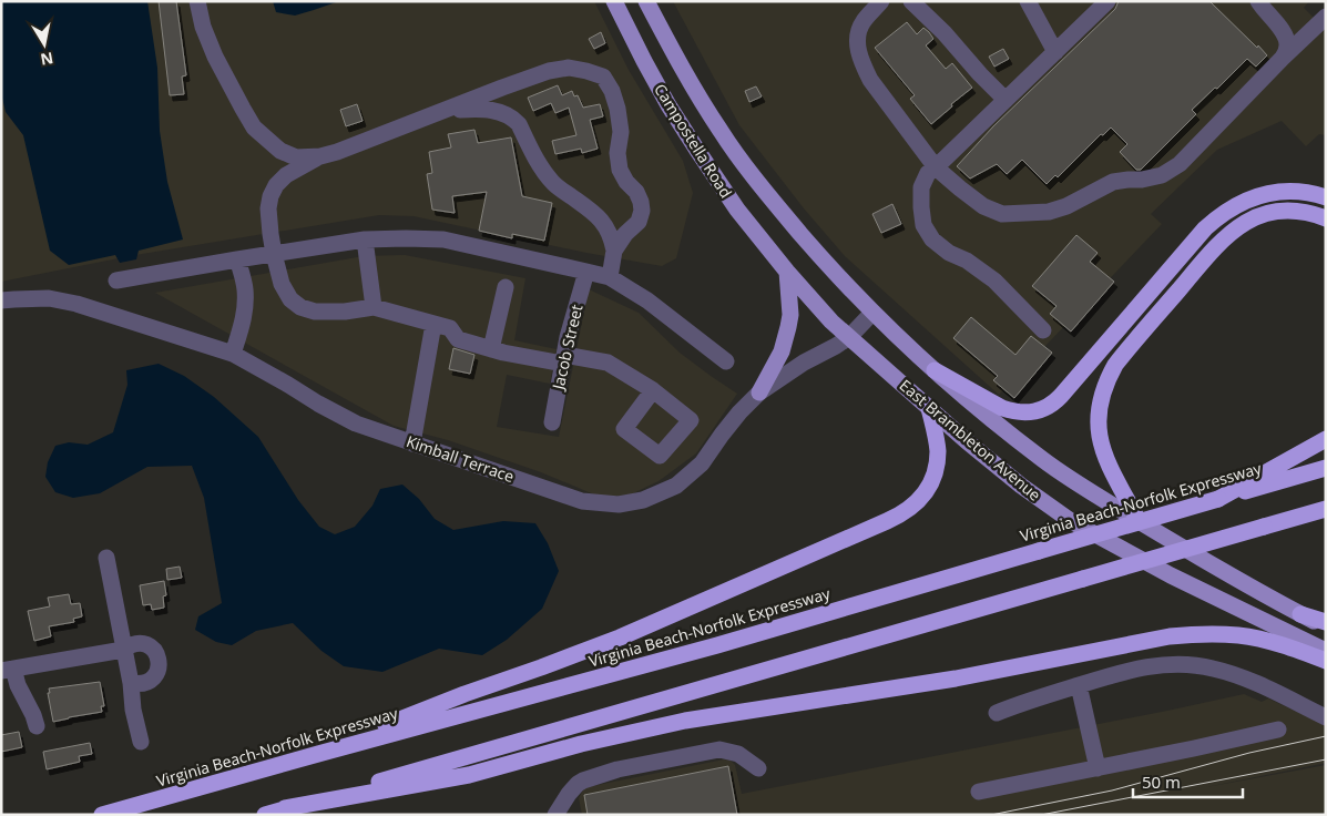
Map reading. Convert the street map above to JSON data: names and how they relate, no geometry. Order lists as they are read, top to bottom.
{
  "streets": {
    "highway": ["Virginia Beach-Norfolk Expressway"],
    "main road": ["Campostella Road", "East Brambleton Avenue"],
    "street": ["Jacob Street", "Kimball Terrace"]
  },
  "crossings": [
    ["Campostella Road", "East Brambleton Avenue"],
    ["East Brambleton Avenue", "Kimball Terrace"]
  ],
  "scale_bar": "50 m",
  "north": "bottom"
}
